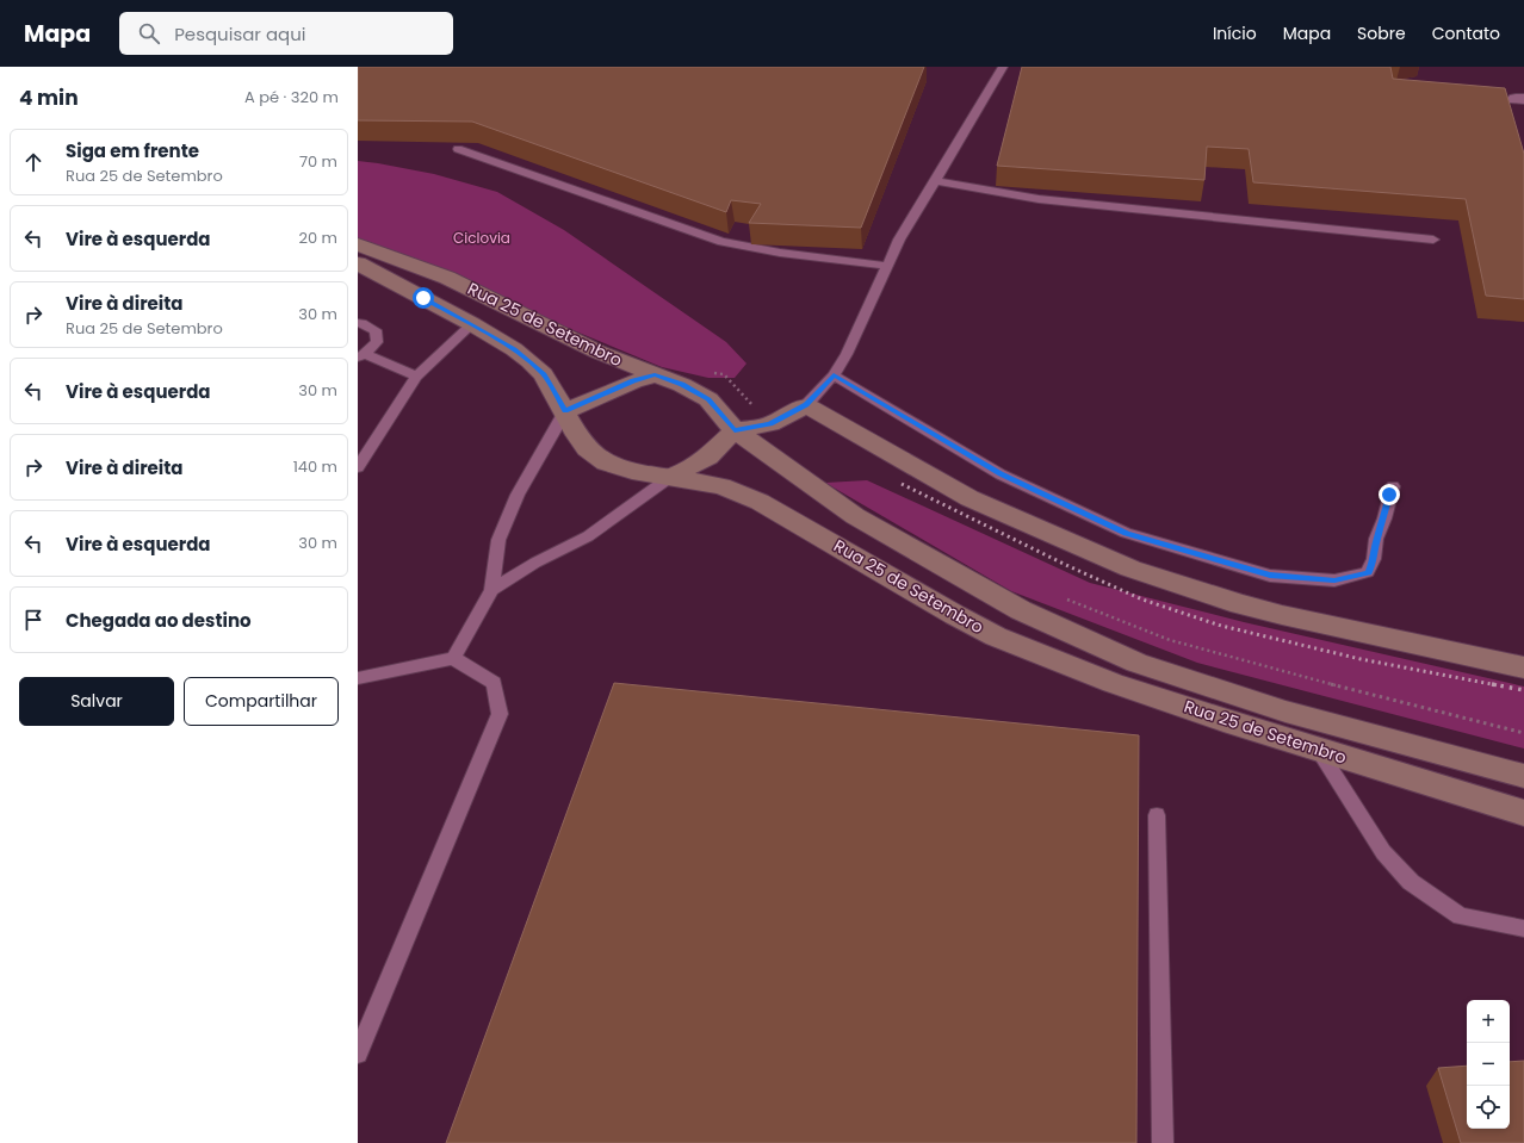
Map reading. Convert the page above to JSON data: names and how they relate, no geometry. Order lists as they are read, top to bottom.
{
  "streets": {
    "main road": ["Rua 25 de Setembro"]
  },
  "parks": ["Ciclovia"],
  "page": {
    "header": "Mapa",
    "search": "Pesquisar aqui",
    "nav": [
      "Início",
      "Mapa",
      "Sobre",
      "Contato"
    ],
    "heading": ["4 min", "A pé · 320 m"],
    "list": [
      ["Siga em frente", "Rua 25 de Setembro", "70 m"],
      ["Vire à esquerda", "20 m"],
      ["Vire à direita", "Rua 25 de Setembro", "30 m"],
      ["Vire à esquerda", "30 m"],
      ["Vire à direita", "140 m"],
      ["Vire à esquerda", "30 m"],
      "Chegada ao destino"
    ],
    "buttons": ["Salvar", "Compartilhar"],
    "map_buttons": ["+", "−"]
  }
}
